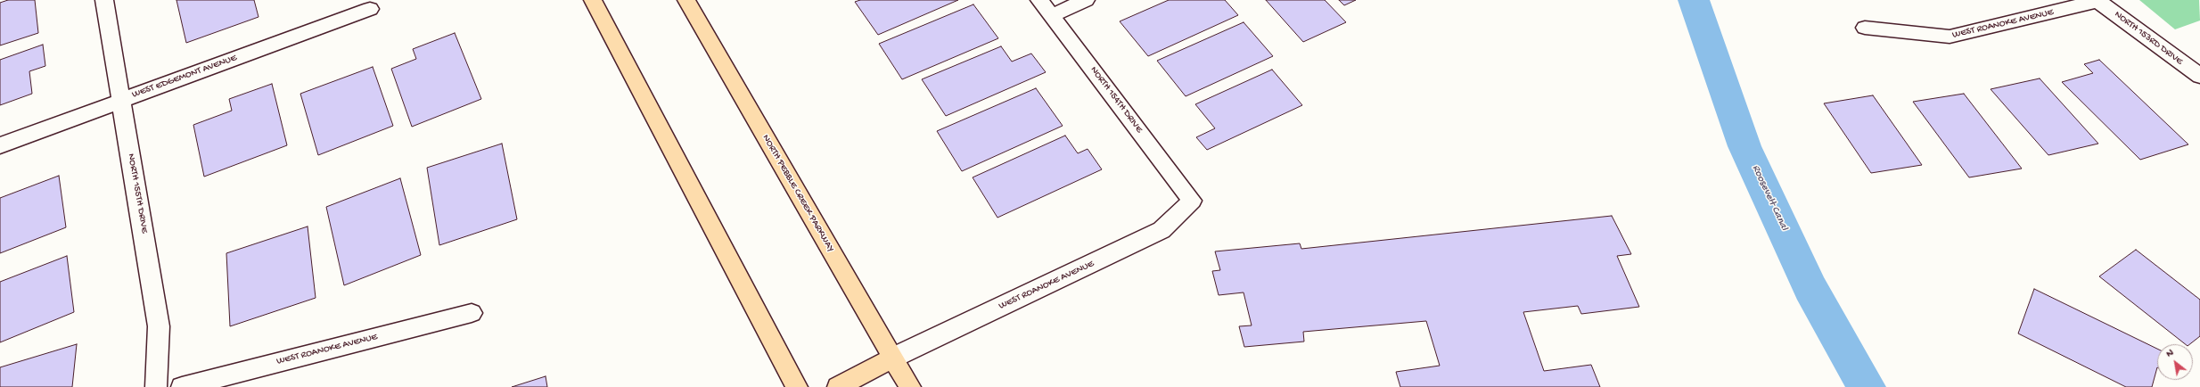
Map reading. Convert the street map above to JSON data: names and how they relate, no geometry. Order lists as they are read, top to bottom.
{
  "streets": {
    "main road": ["NORTH PEBBLE CREEK PARKWAY"],
    "street": [
      "WEST ROANOKE AVENUE",
      "NORTH 153RD DRIVE",
      "WEST EDGEMONT AVENUE",
      "NORTH 154TH DRIVE",
      "NORTH 155TH DRIVE"
    ]
  },
  "crossings": [
    ["WEST ROANOKE AVENUE", "NORTH 153RD DRIVE"],
    ["WEST ROANOKE AVENUE", "NORTH 154TH DRIVE"],
    ["WEST ROANOKE AVENUE", "NORTH PEBBLE CREEK PARKWAY"],
    ["WEST EDGEMONT AVENUE", "NORTH 155TH DRIVE"]
  ],
  "water": ["Roosevelt Canal"],
  "north": "top left"
}
